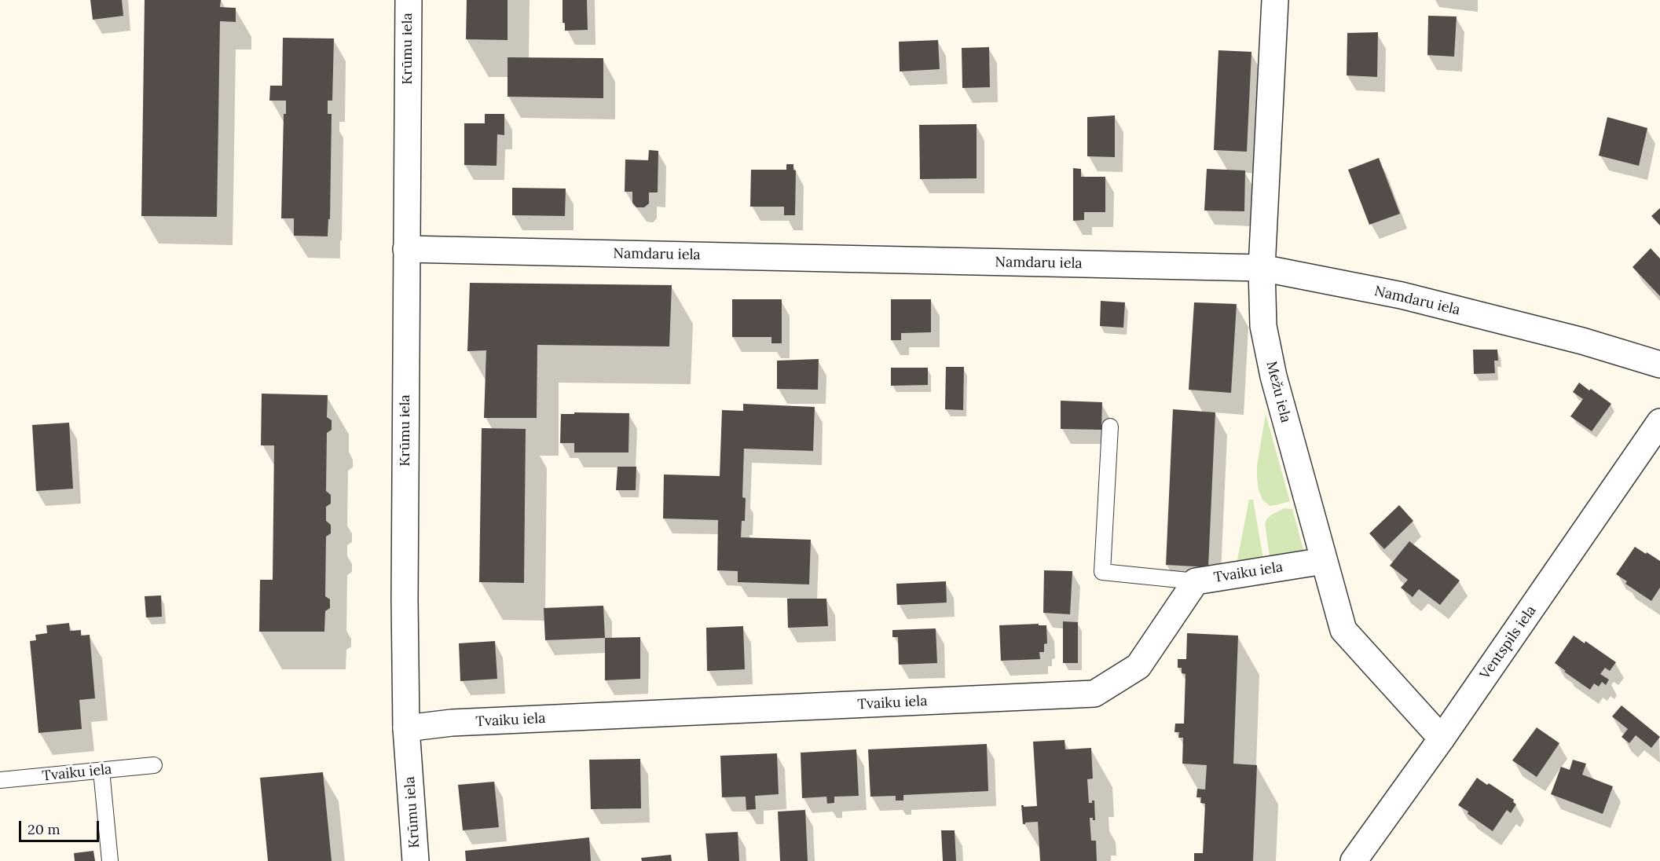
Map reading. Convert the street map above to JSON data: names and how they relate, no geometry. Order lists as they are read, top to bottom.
{
  "streets": {
    "street": [
      "Krūmu iela",
      "Namdaru iela",
      "Mežu iela",
      "Tvaiku iela",
      "Ventspils iela"
    ]
  },
  "crossings": [
    ["Krūmu iela", "Namdaru iela"],
    ["Krūmu iela", "Tvaiku iela"],
    ["Namdaru iela", "Mežu iela"],
    ["Mežu iela", "Tvaiku iela"],
    ["Mežu iela", "Ventspils iela"]
  ],
  "scale_bar": "20 m"
}
